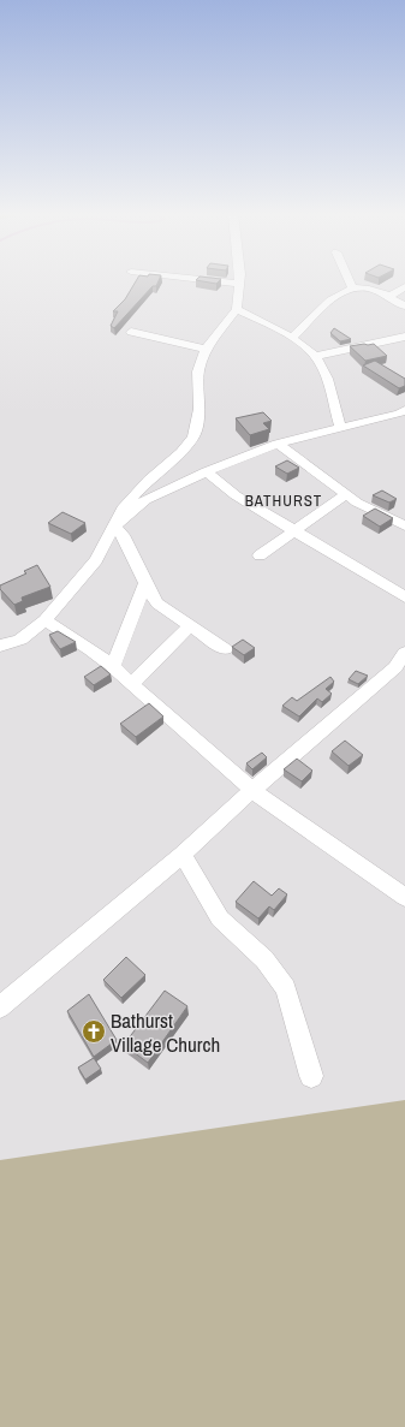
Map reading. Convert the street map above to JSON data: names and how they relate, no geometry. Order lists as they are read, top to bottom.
{
  "districts": ["BATHURST"],
  "places": {
    "church": ["Bathurst Village Church"]
  }
}
